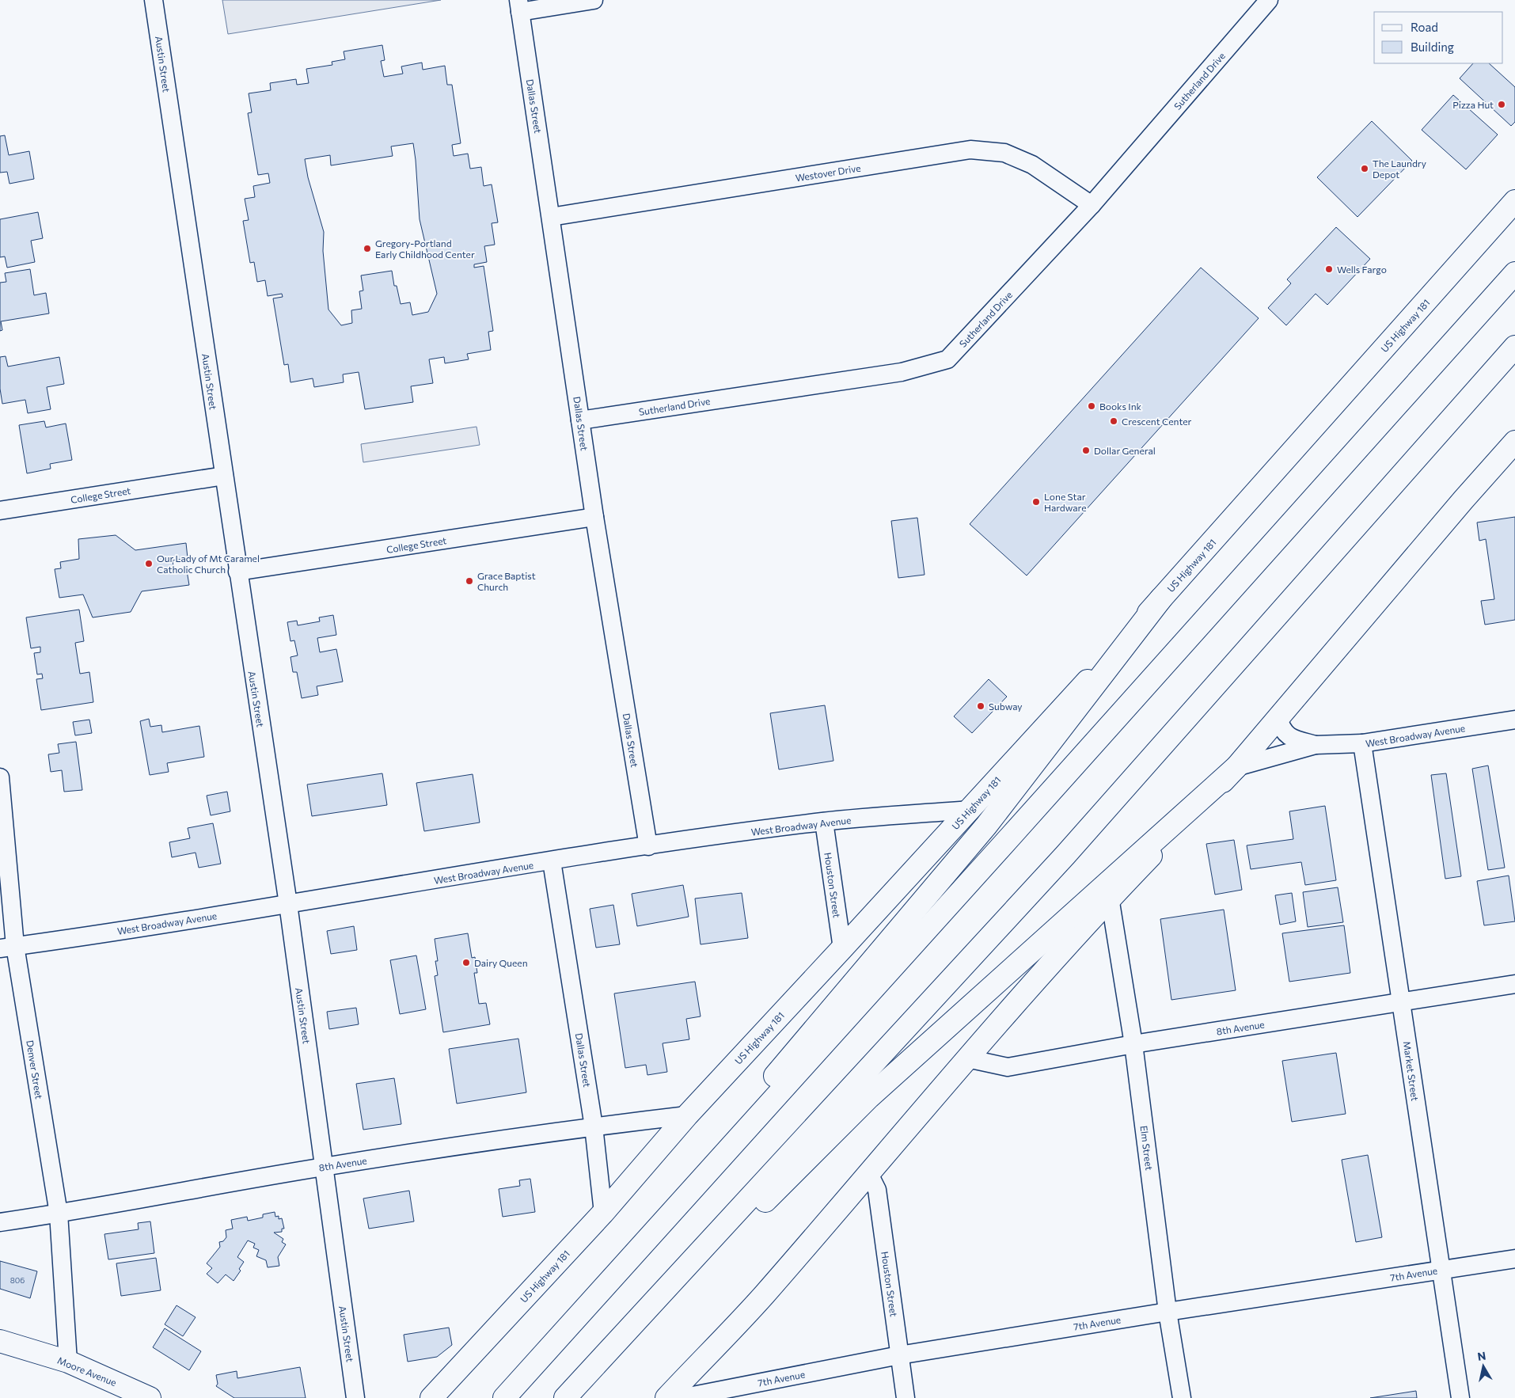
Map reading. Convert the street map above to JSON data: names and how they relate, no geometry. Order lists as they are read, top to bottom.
{
  "streets": {
    "main road": ["US Highway 181", "Moore Avenue"],
    "street": [
      "Austin Street",
      "Sutherland Drive",
      "Dallas Street",
      "Westover Drive",
      "College Street",
      "West Broadway Avenue",
      "Houston Street",
      "8th Avenue",
      "Denver Street",
      "Market Street",
      "Elm Street",
      "7th Avenue"
    ]
  },
  "crossings": [
    ["Austin Street", "College Street"],
    ["Austin Street", "West Broadway Avenue"],
    ["Austin Street", "8th Avenue"],
    ["Sutherland Drive", "Dallas Street"],
    ["Sutherland Drive", "Westover Drive"],
    ["Dallas Street", "Westover Drive"],
    ["Dallas Street", "US Highway 181"],
    ["Dallas Street", "College Street"],
    ["Dallas Street", "West Broadway Avenue"],
    ["Dallas Street", "8th Avenue"],
    ["US Highway 181", "West Broadway Avenue"],
    ["US Highway 181", "Houston Street"],
    ["US Highway 181", "8th Avenue"],
    ["West Broadway Avenue", "Houston Street"],
    ["West Broadway Avenue", "Denver Street"],
    ["West Broadway Avenue", "Market Street"],
    ["Houston Street", "7th Avenue"],
    ["8th Avenue", "Denver Street"],
    ["8th Avenue", "Market Street"],
    ["8th Avenue", "Elm Street"],
    ["Denver Street", "Moore Avenue"],
    ["Market Street", "7th Avenue"],
    ["Elm Street", "7th Avenue"]
  ],
  "places": [
    "Pizza Hut",
    "The Laundry Depot",
    "Gregory-Portland Early Childhood Center",
    "Wells Fargo",
    "Books Ink",
    "Crescent Center",
    "Dollar General",
    "Lone Star Hardware",
    "Our Lady of Mt Caramel Catholic Church",
    "Grace Baptist Church",
    "Subway",
    "Dairy Queen"
  ],
  "house_numbers": ["806"],
  "legend": ["Road", "Building"],
  "north": "top"
}
